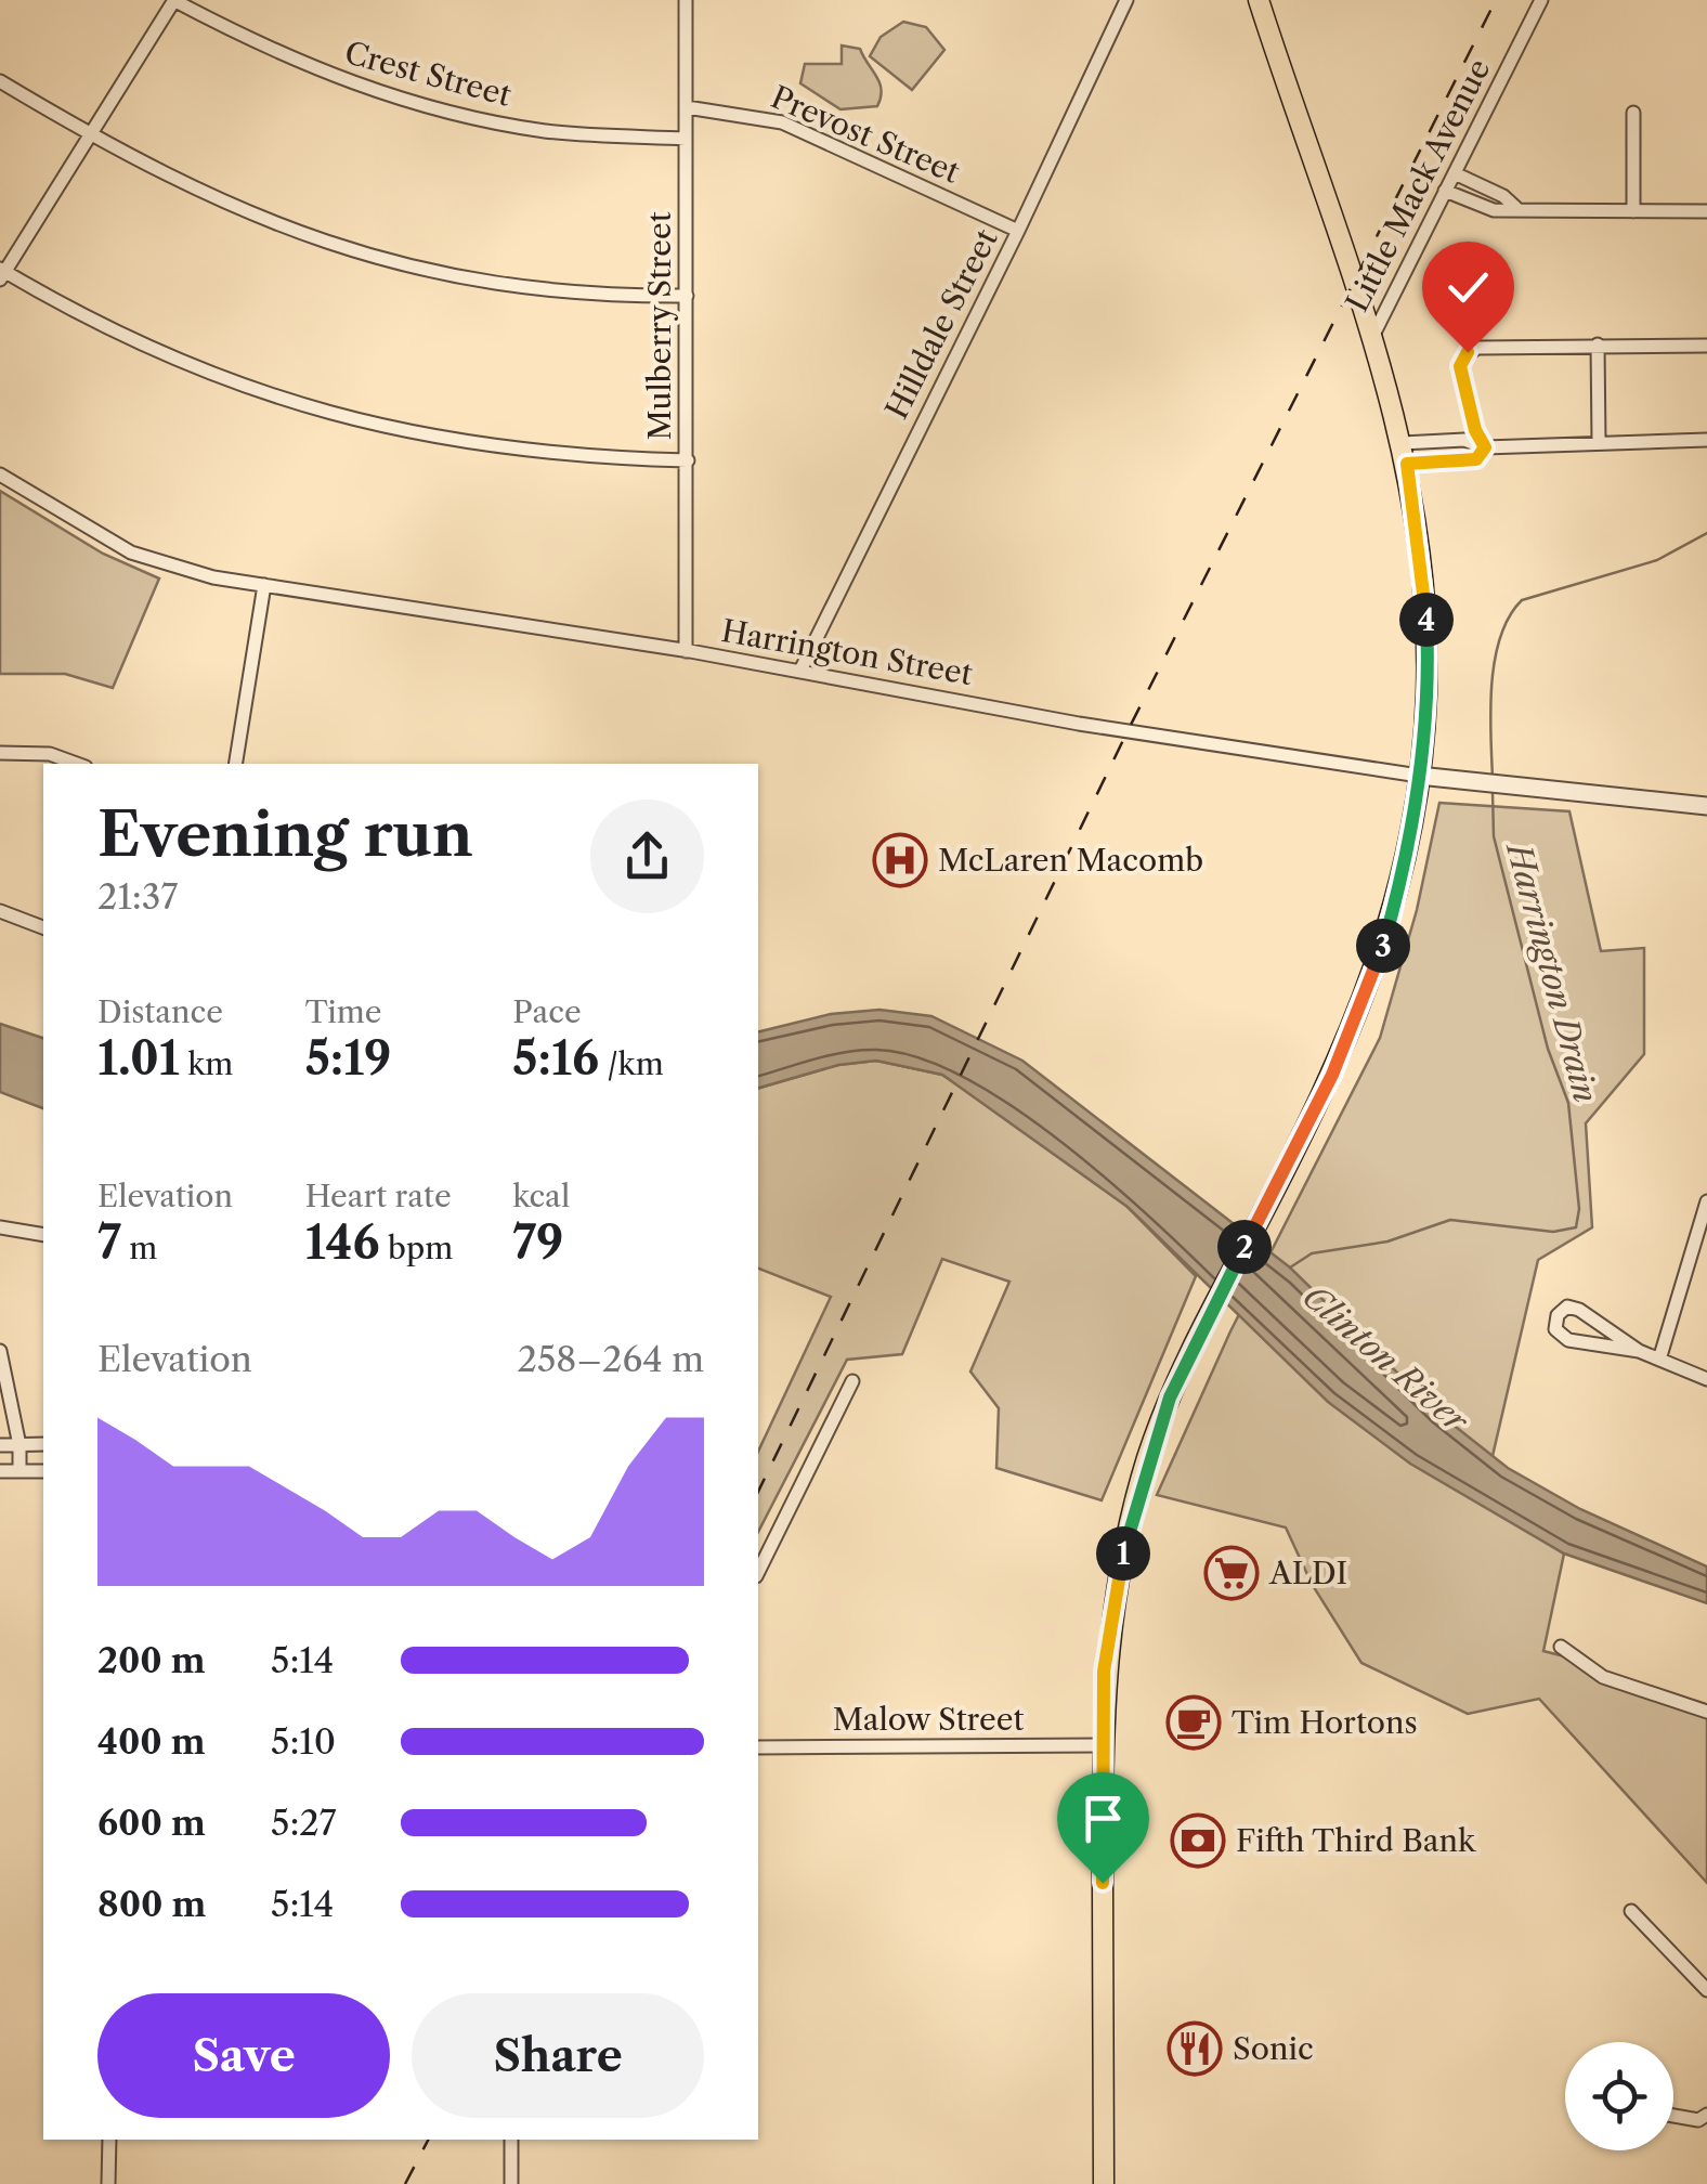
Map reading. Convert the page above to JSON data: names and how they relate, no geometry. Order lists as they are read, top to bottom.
{
  "streets": {
    "street": [
      "Crest Street",
      "Prevost Street",
      "Little Mack Avenue",
      "Hilldale Street",
      "Mulberry Street",
      "Harrington Street",
      "Malow Street"
    ]
  },
  "crossings": [
    ["Crest Street", "Mulberry Street"],
    ["Prevost Street", "Hilldale Street"],
    ["Prevost Street", "Mulberry Street"],
    ["Hilldale Street", "Harrington Street"],
    ["Mulberry Street", "Harrington Street"]
  ],
  "water": ["Harrington Drain", "Clinton River"],
  "places": {
    "hospital": ["McLaren Macomb"],
    "supermarket": ["ALDI"],
    "cafe": ["Tim Hortons"],
    "bank": ["Fifth Third Bank"],
    "restaurant": ["Sonic"]
  },
  "page": {
    "pins": [
      "4",
      "3",
      "2",
      "1"
    ],
    "heading": ["Evening run", "21:37"],
    "stats": [
      ["Distance", "1.01 km"],
      ["Time", "5:19"],
      ["Pace", "5:16 /km"],
      ["Elevation", "7 m"],
      ["Heart rate", "146 bpm"],
      ["kcal", "79"]
    ],
    "chart": ["Elevation", "258–264 m"],
    "list": [
      {
        "name": "200 m",
        "note": "5:14"
      },
      {
        "name": "400 m",
        "note": "5:10"
      },
      {
        "name": "600 m",
        "note": "5:27"
      },
      {
        "name": "800 m",
        "note": "5:14"
      }
    ],
    "buttons": ["Save", "Share"]
  }
}
